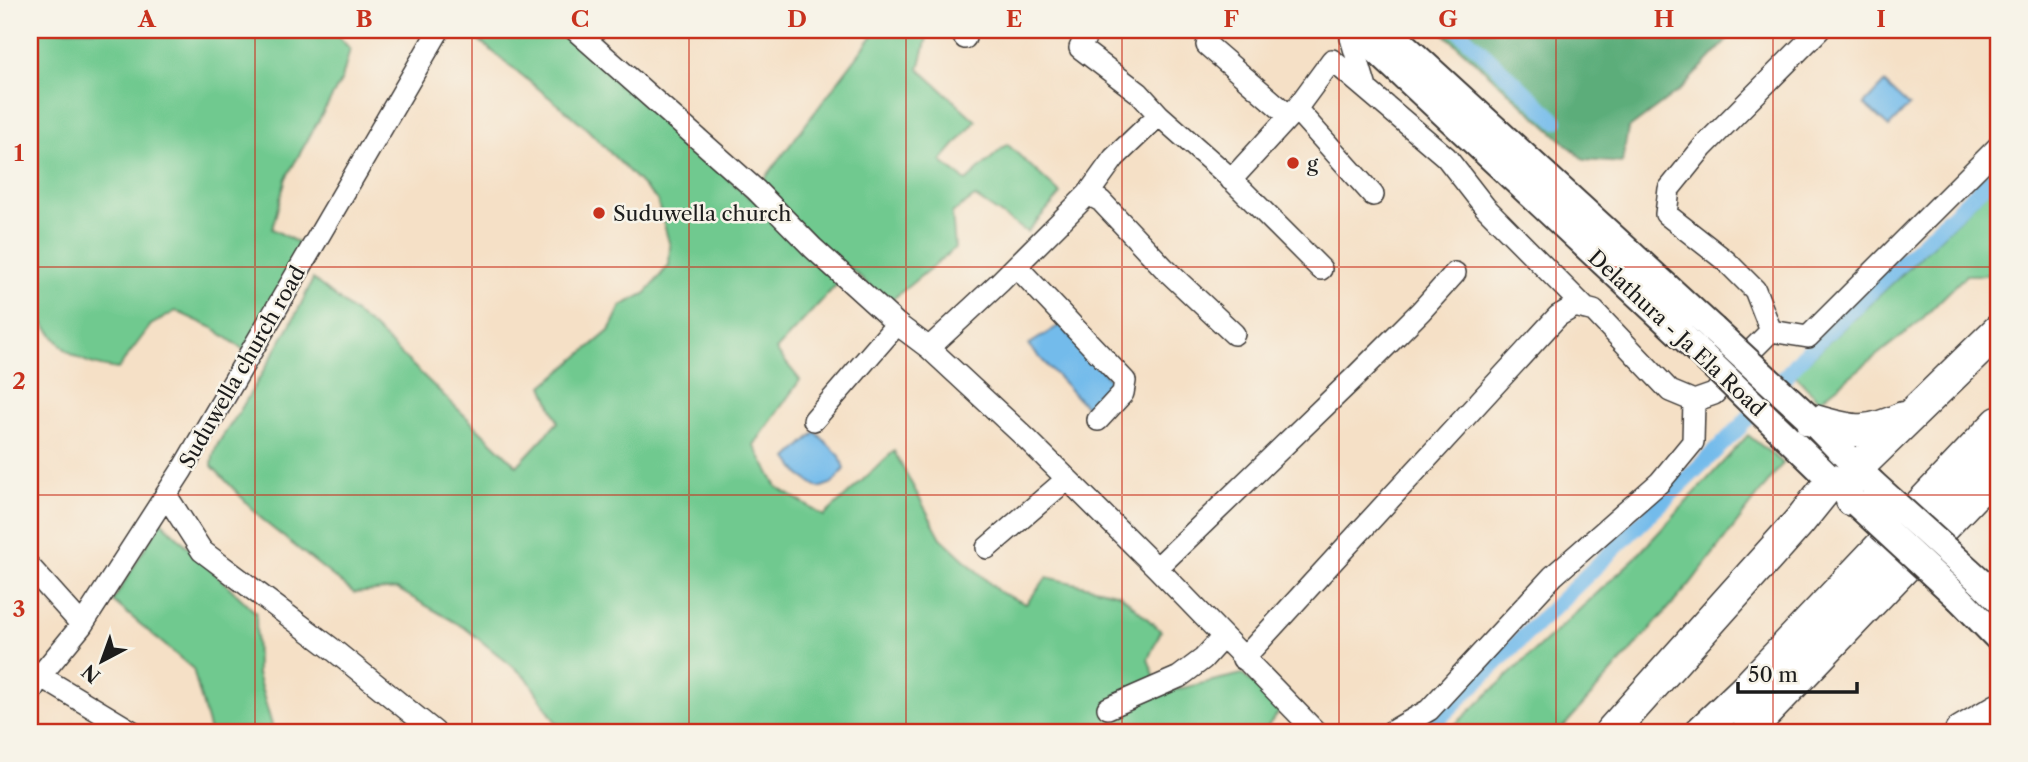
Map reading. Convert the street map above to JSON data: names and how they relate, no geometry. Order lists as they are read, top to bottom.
{
  "streets": {
    "main road": ["Delathura - Ja Ela Road"],
    "street": ["Suduwella church road"]
  },
  "places": ["g", "Suduwella church"],
  "scale_bar": "50 m",
  "north": "bottom left",
  "grid": {
    "columns": [
      "A",
      "B",
      "C",
      "D",
      "E",
      "F",
      "G",
      "H",
      "I"
    ],
    "rows": ["1", "2", "3"]
  }
}
